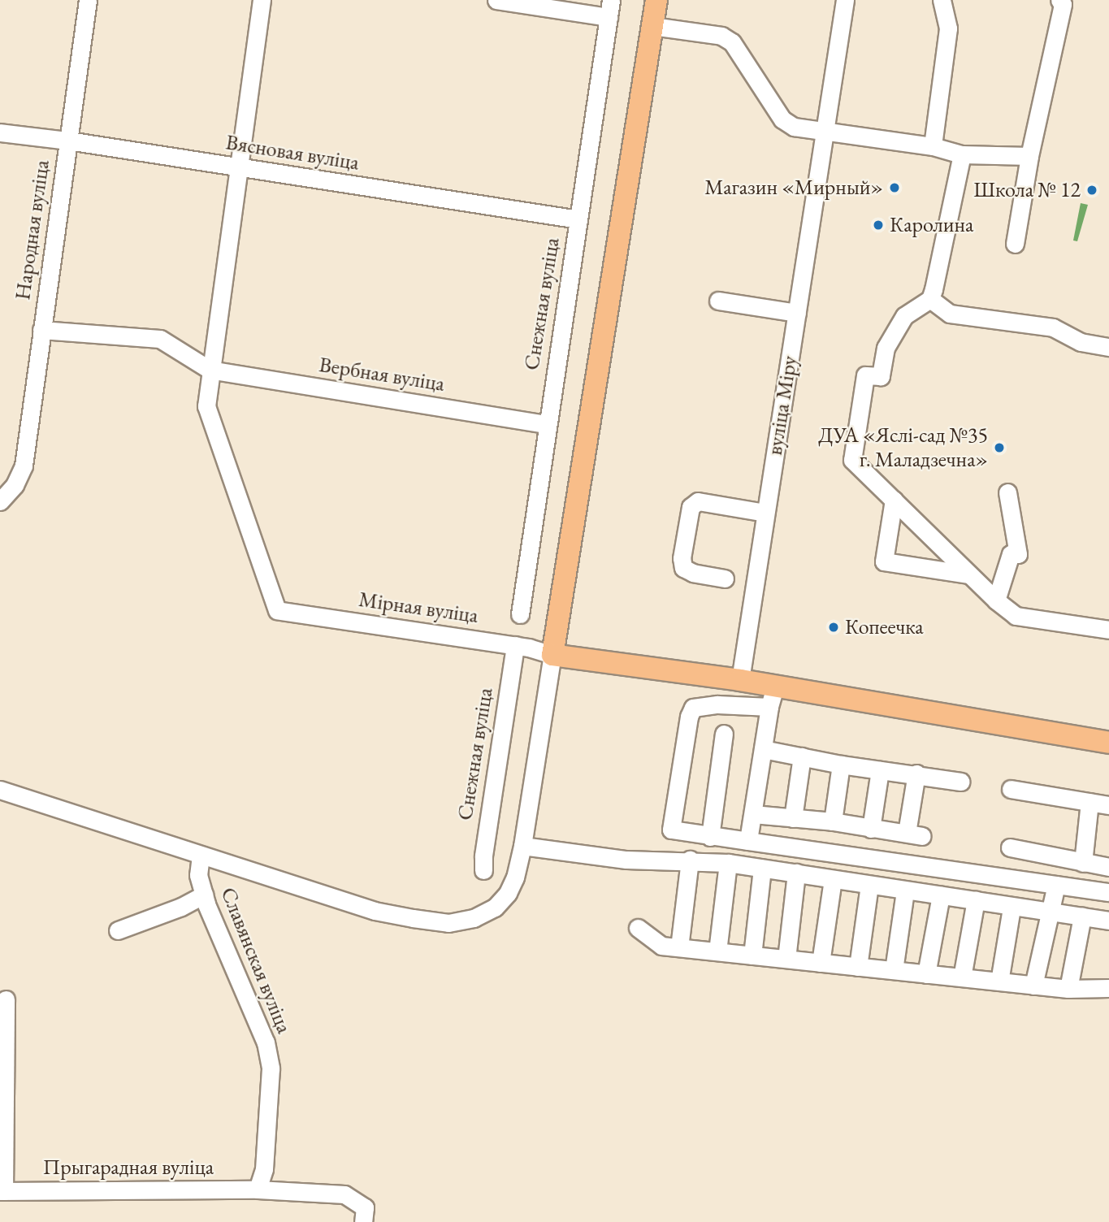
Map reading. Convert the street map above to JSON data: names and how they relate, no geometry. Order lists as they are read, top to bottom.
{
  "streets": {
    "street": [
      "Вясновая вуліца",
      "Народная вуліца",
      "Снежная вуліца",
      "Вербная вуліца",
      "вуліца Міру",
      "Мірная вуліца",
      "Славянская вуліца",
      "Прыгарадная вуліца"
    ]
  },
  "crossings": [
    ["Вясновая вуліца", "Народная вуліца"],
    ["Вясновая вуліца", "Снежная вуліца"],
    ["Снежная вуліца", "Вербная вуліца"],
    ["Снежная вуліца", "Мірная вуліца"],
    ["Вербная вуліца", "Мірная вуліца"],
    ["Славянская вуліца", "Прыгарадная вуліца"]
  ],
  "places": [
    "Магазин «Мирный»",
    "Школа № 12",
    "Каролина",
    "ДУА «Яслі-сад №35 г. Маладзечна»",
    "Копеечка"
  ]
}
